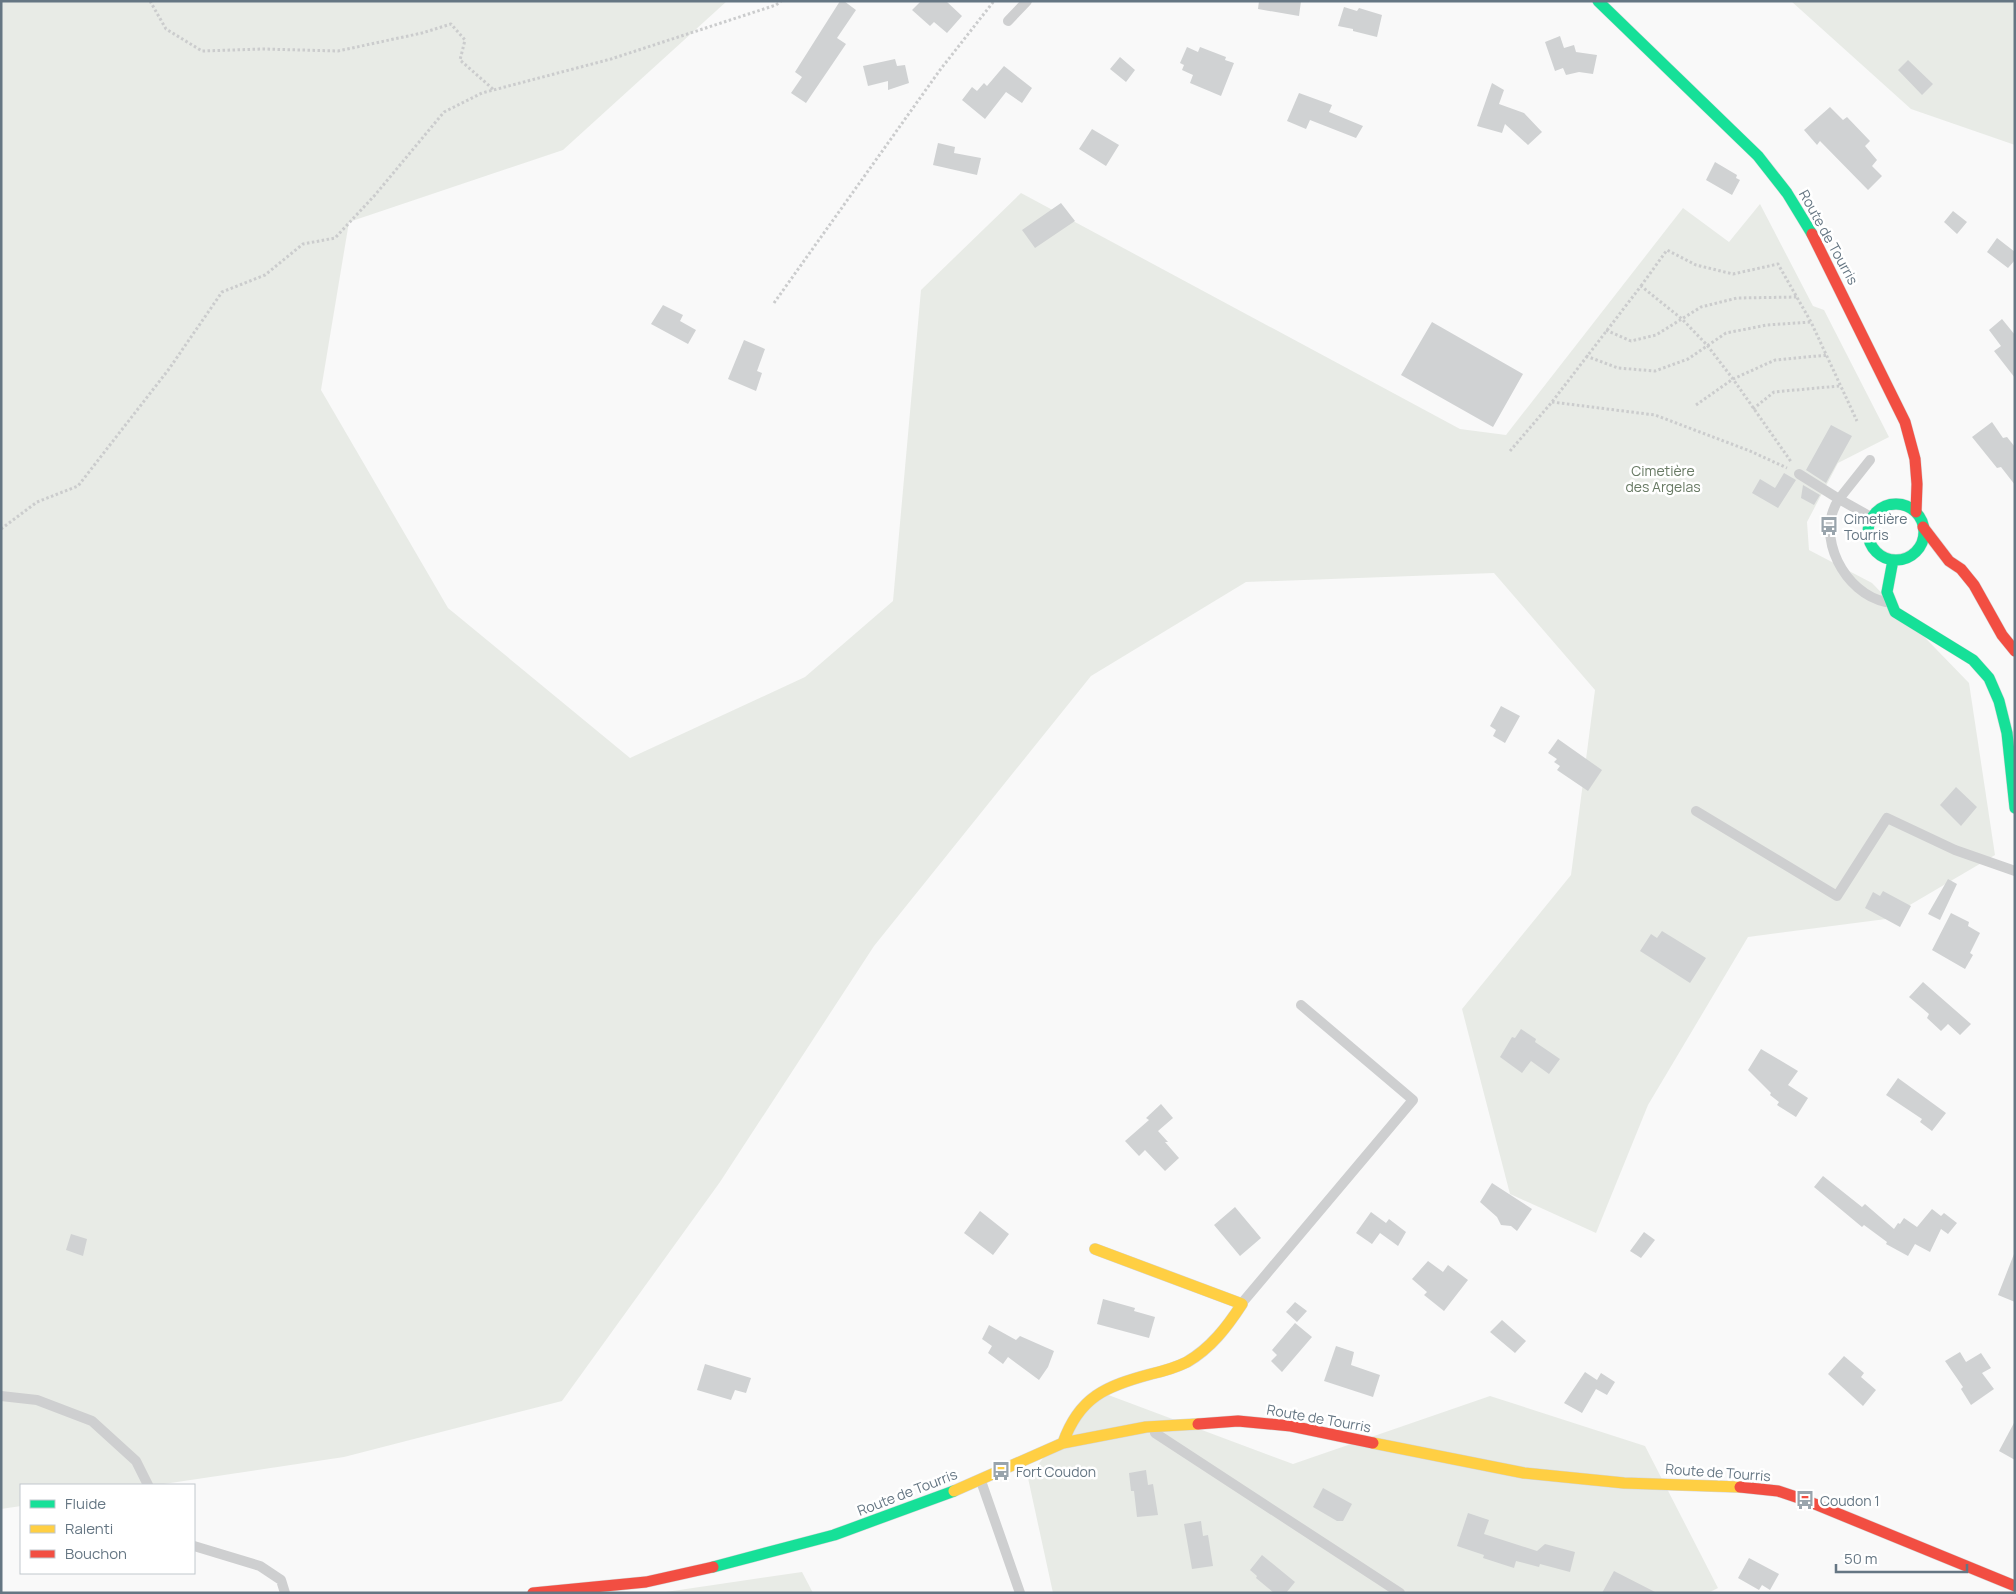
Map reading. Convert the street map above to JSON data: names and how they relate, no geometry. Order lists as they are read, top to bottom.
{
  "streets": {
    "street": ["Route de Tourris"]
  },
  "parks": ["Cimetière des Argelas"],
  "places": {
    "bus stop": ["Cimetière Tourris", "Fort Coudon", "Coudon 1"]
  },
  "legend": ["Fluide", "Ralenti", "Bouchon"],
  "scale_bar": "50 m"
}
